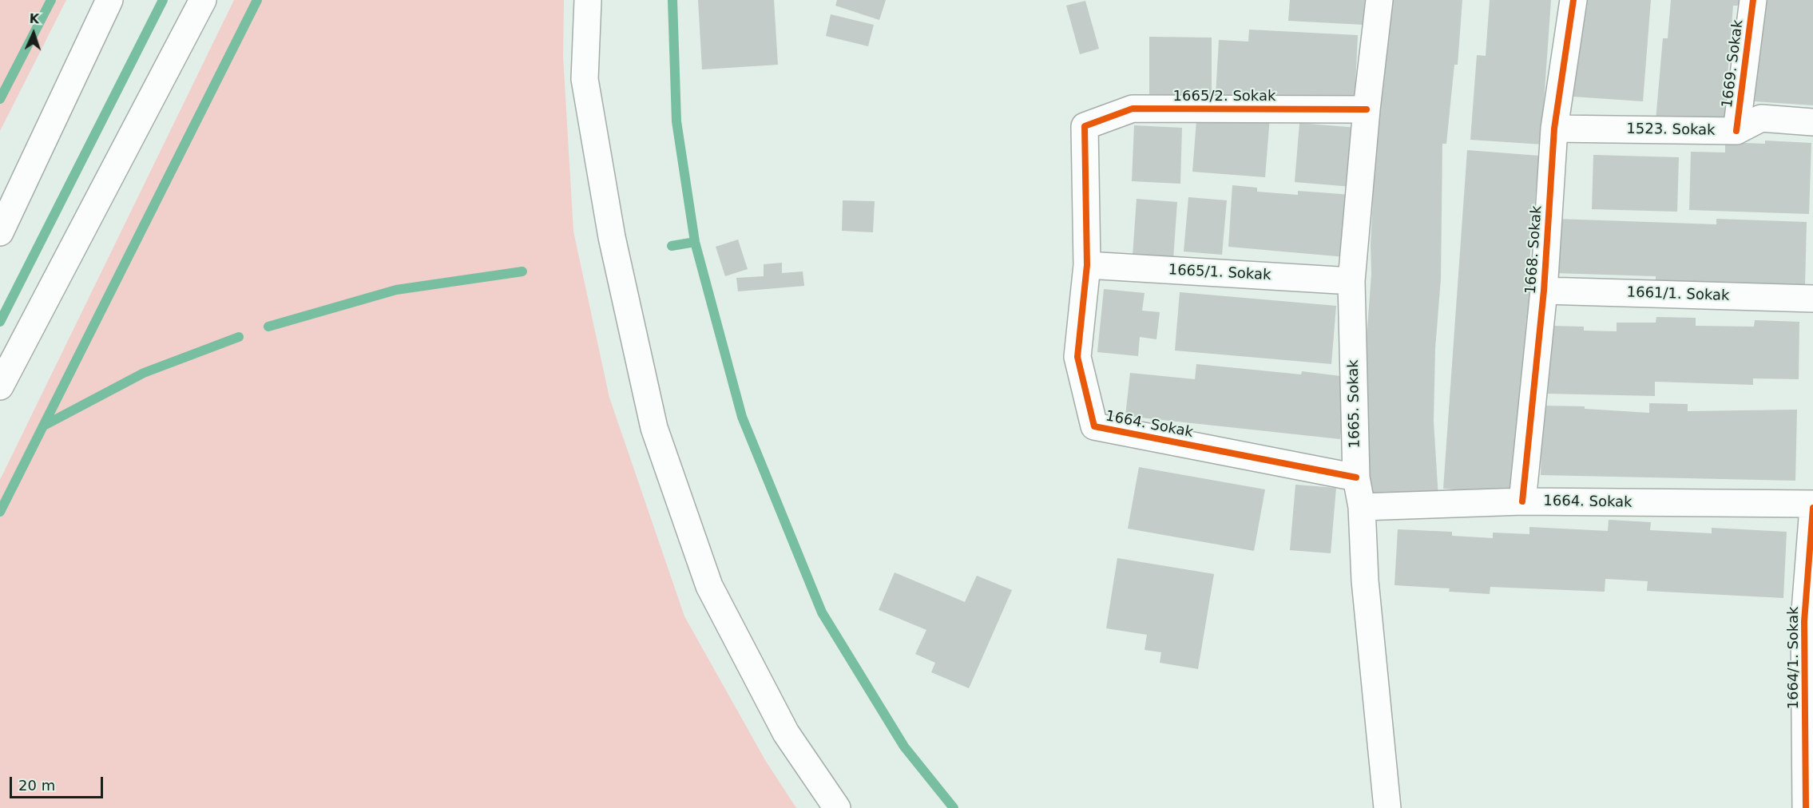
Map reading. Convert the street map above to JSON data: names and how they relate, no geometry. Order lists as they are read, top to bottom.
{
  "streets": {
    "main road": [
      "1669. Sokak",
      "1665/2. Sokak",
      "1523. Sokak",
      "1668. Sokak",
      "1665/1. Sokak",
      "1661/1. Sokak",
      "1665. Sokak",
      "1664. Sokak",
      "1664/1. Sokak"
    ]
  },
  "crossings": [
    ["1669. Sokak", "1523. Sokak"],
    ["1665/2. Sokak", "1665. Sokak"],
    ["1665/2. Sokak", "1664. Sokak"],
    ["1523. Sokak", "1668. Sokak"],
    ["1668. Sokak", "1661/1. Sokak"],
    ["1668. Sokak", "1664. Sokak"],
    ["1665/1. Sokak", "1665. Sokak"],
    ["1665/1. Sokak", "1664. Sokak"],
    ["1665. Sokak", "1664. Sokak"]
  ],
  "scale_bar": "20 m",
  "north": "top"
}
